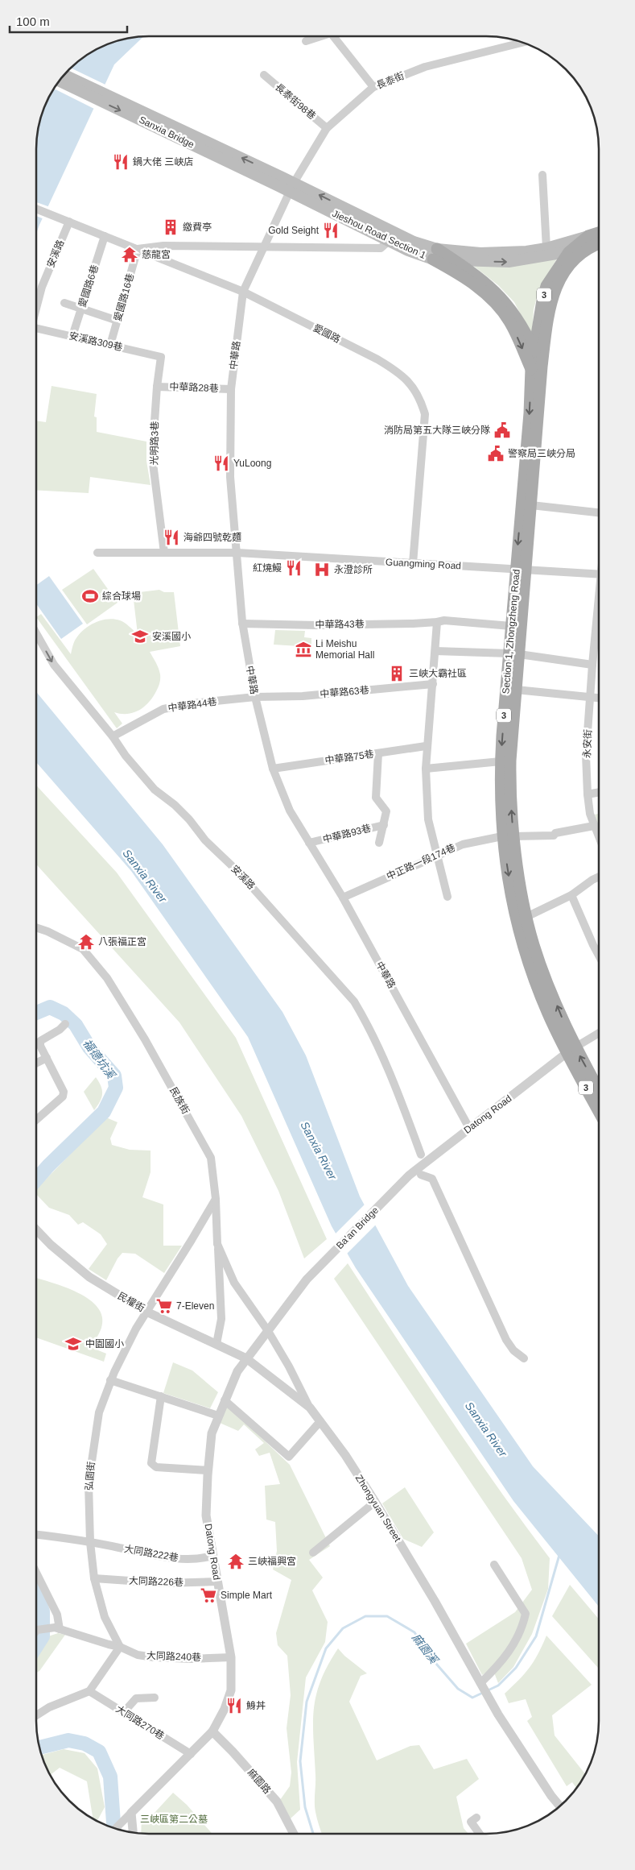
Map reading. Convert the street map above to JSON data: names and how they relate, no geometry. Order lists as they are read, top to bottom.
{
  "streets": {
    "main road": [
      "Sanxia Bridge",
      "Jieshou Road Section 1",
      "3",
      "Section 1, Zhongzheng Road"
    ],
    "street": [
      "長泰街",
      "長泰街98巷",
      "安溪路",
      "愛國路6巷",
      "愛國路16巷",
      "愛國路",
      "安溪路309巷",
      "中華路",
      "中華路28巷",
      "光明路3巷",
      "Guangming Road",
      "中華路43巷",
      "中華路63巷",
      "中華路44巷",
      "永安街",
      "中華路75巷",
      "中華路93巷",
      "中正路一段174巷",
      "民族街",
      "Datong Road",
      "Ba'an Bridge",
      "民權街",
      "弘園街",
      "Zhongyuan Street",
      "大同路222巷",
      "大同路226巷",
      "大同路240巷",
      "大同路270巷",
      "麻園路"
    ]
  },
  "crossings": [
    ["長泰街", "長泰街98巷"],
    ["長泰街", "Jieshou Road Section 1"],
    ["長泰街", "中華路"],
    ["Sanxia Bridge", "Jieshou Road Section 1"],
    ["Jieshou Road Section 1", "中華路"],
    ["Jieshou Road Section 1", "Section 1, Zhongzheng Road"],
    ["安溪路", "愛國路"],
    ["安溪路", "中華路44巷"],
    ["愛國路6巷", "愛國路"],
    ["愛國路6巷", "安溪路309巷"],
    ["愛國路16巷", "愛國路"],
    ["愛國路16巷", "安溪路309巷"],
    ["愛國路", "中華路"],
    ["愛國路", "Guangming Road"],
    ["安溪路309巷", "光明路3巷"],
    ["中華路", "中華路28巷"],
    ["中華路", "Guangming Road"],
    ["中華路", "中華路43巷"],
    ["中華路", "中華路63巷"],
    ["中華路", "中華路44巷"],
    ["中華路", "中華路75巷"],
    ["中華路", "中華路93巷"],
    ["中華路", "中正路一段174巷"],
    ["中華路", "Datong Road"],
    ["中華路28巷", "光明路3巷"],
    ["光明路3巷", "Guangming Road"],
    ["Guangming Road", "Section 1, Zhongzheng Road"],
    ["中華路43巷", "Section 1, Zhongzheng Road"],
    ["Section 1, Zhongzheng Road", "中正路一段174巷"],
    ["Section 1, Zhongzheng Road", "Datong Road"],
    ["中華路63巷", "中華路44巷"],
    ["永安街", "中正路一段174巷"],
    ["民族街", "民權街"],
    ["Datong Road", "Ba'an Bridge"],
    ["Datong Road", "民權街"],
    ["Datong Road", "Zhongyuan Street"],
    ["Datong Road", "大同路222巷"],
    ["Datong Road", "大同路226巷"],
    ["Datong Road", "大同路240巷"],
    ["Datong Road", "大同路270巷"],
    ["Datong Road", "麻園路"],
    ["民權街", "弘園街"],
    ["民權街", "Zhongyuan Street"],
    ["弘園街", "大同路222巷"],
    ["弘園街", "大同路226巷"],
    ["弘園街", "大同路240巷"]
  ],
  "water": ["Sanxia River", "福德坑溪", "麻園溪"],
  "parks": ["三峽區第二公墓"],
  "places": {
    "restaurant": [
      "鍋大佬 三峽店",
      "Gold Seight",
      "YuLoong",
      "海爺四號乾麵",
      "紅燒鰻",
      "鯓丼"
    ],
    "building": ["繳費亭", "三峽大霸社區"],
    "temple": ["慈龍宮", "八張福正宮", "三峽福興宮"],
    "public building": ["消防局第五大隊三峽分隊", "警察局三峽分局"],
    "hospital": ["永澄診所"],
    "sports": ["綜合球場"],
    "school or university": ["安溪國小", "中園國小"],
    "museum": ["Li Meishu Memorial Hall"],
    "supermarket": ["7-Eleven", "Simple Mart"]
  },
  "scale_bar": "100 m"
}
